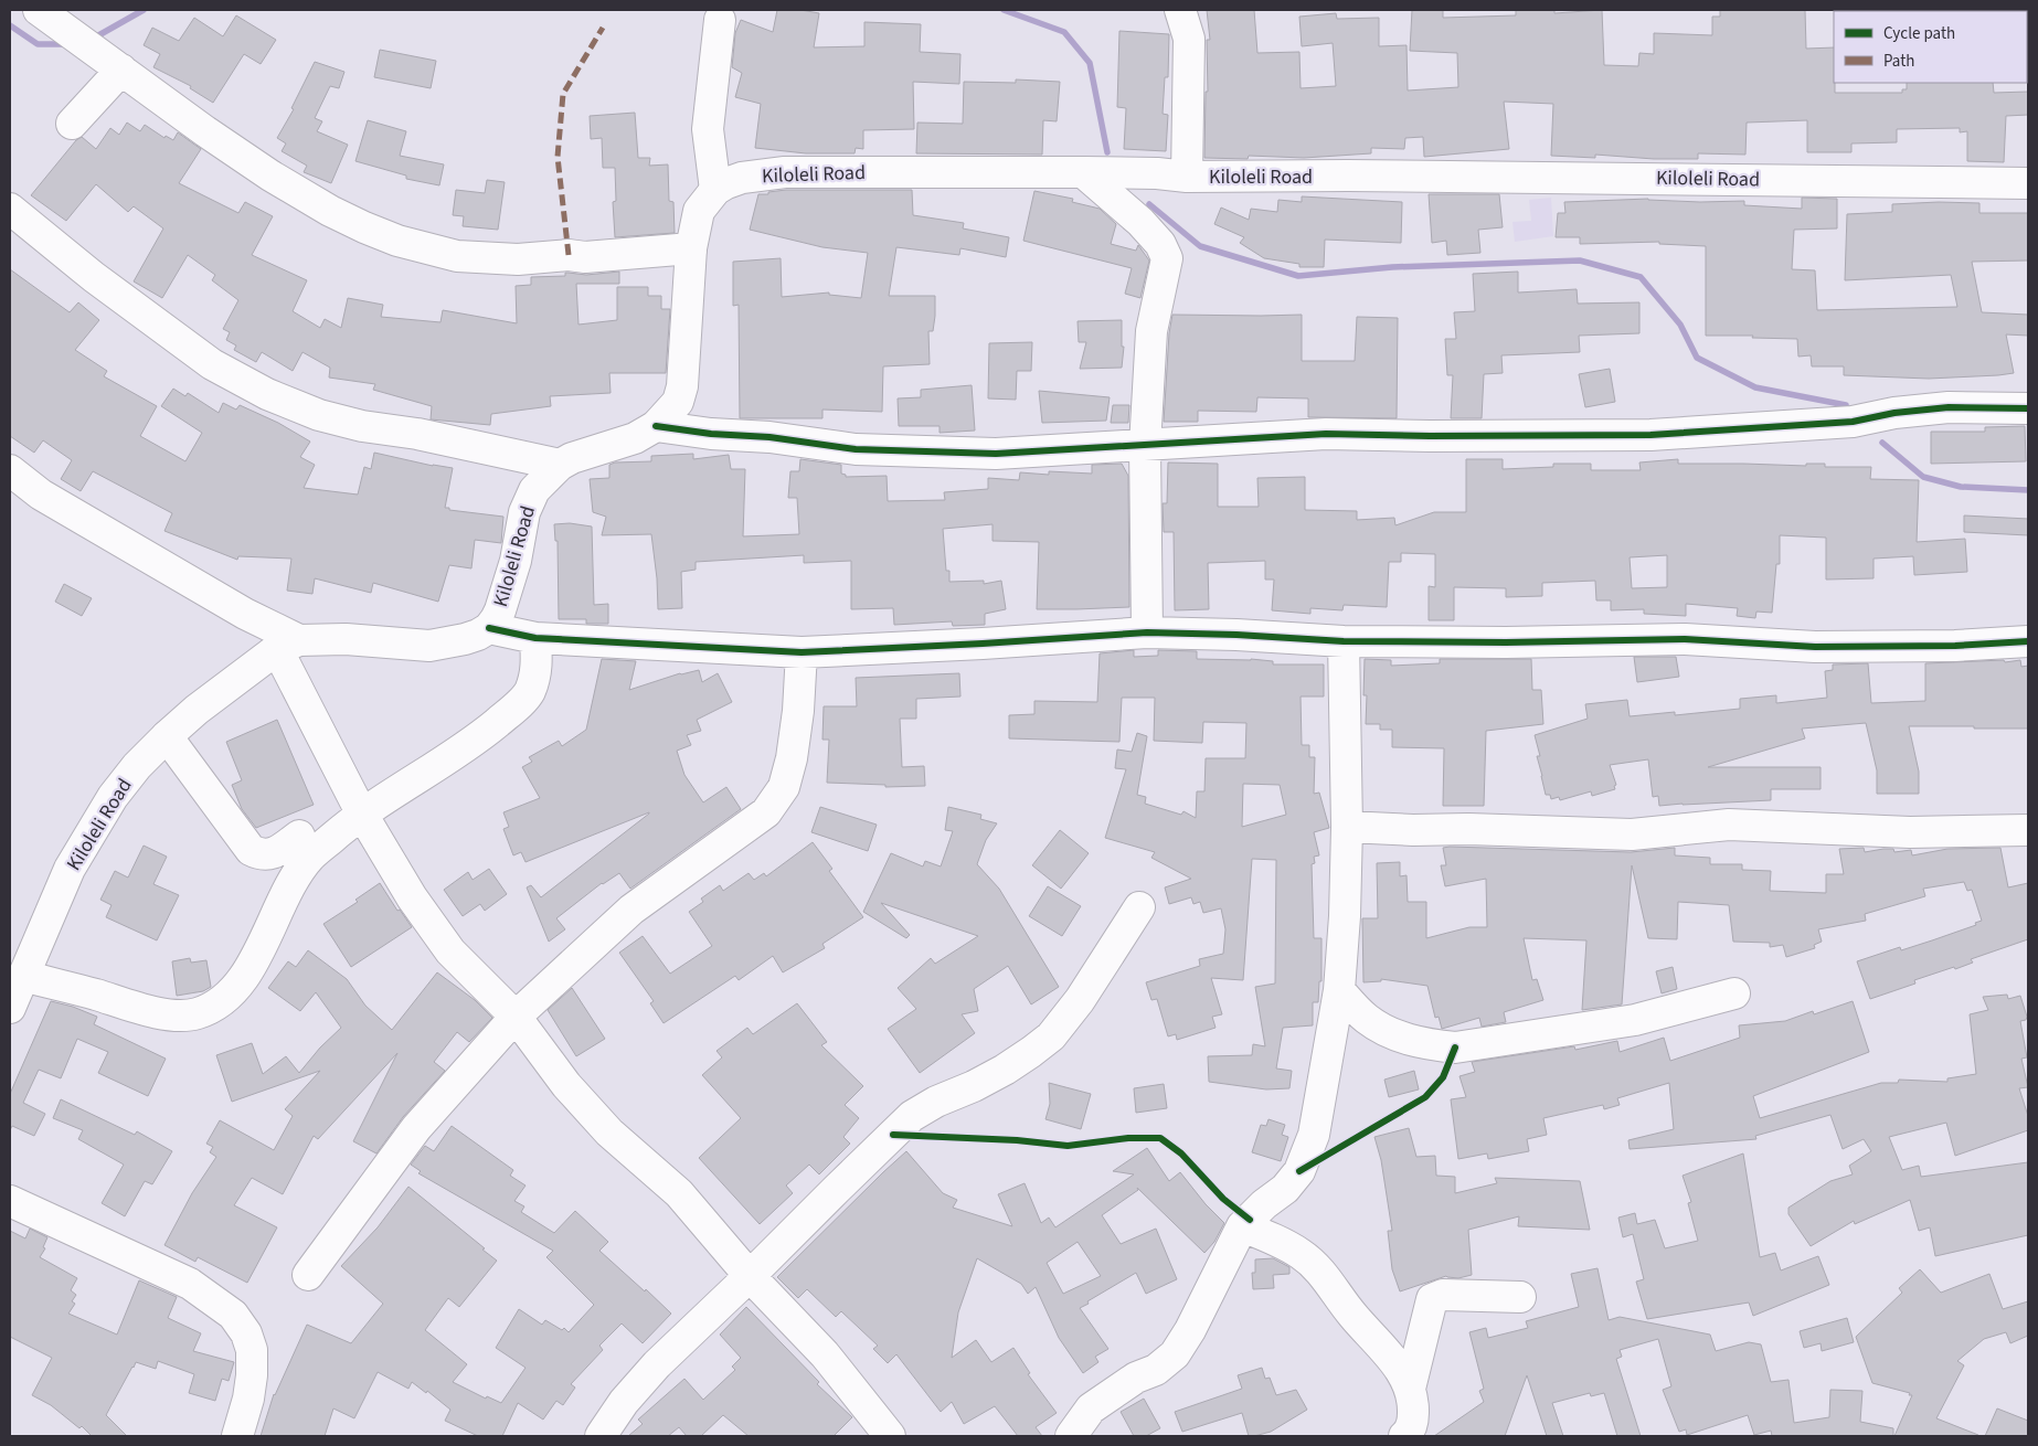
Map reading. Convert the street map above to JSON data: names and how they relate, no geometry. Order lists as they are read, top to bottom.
{
  "streets": {
    "street": ["Kiloleli Road"]
  },
  "legend": ["Cycle path", "Path"]
}
